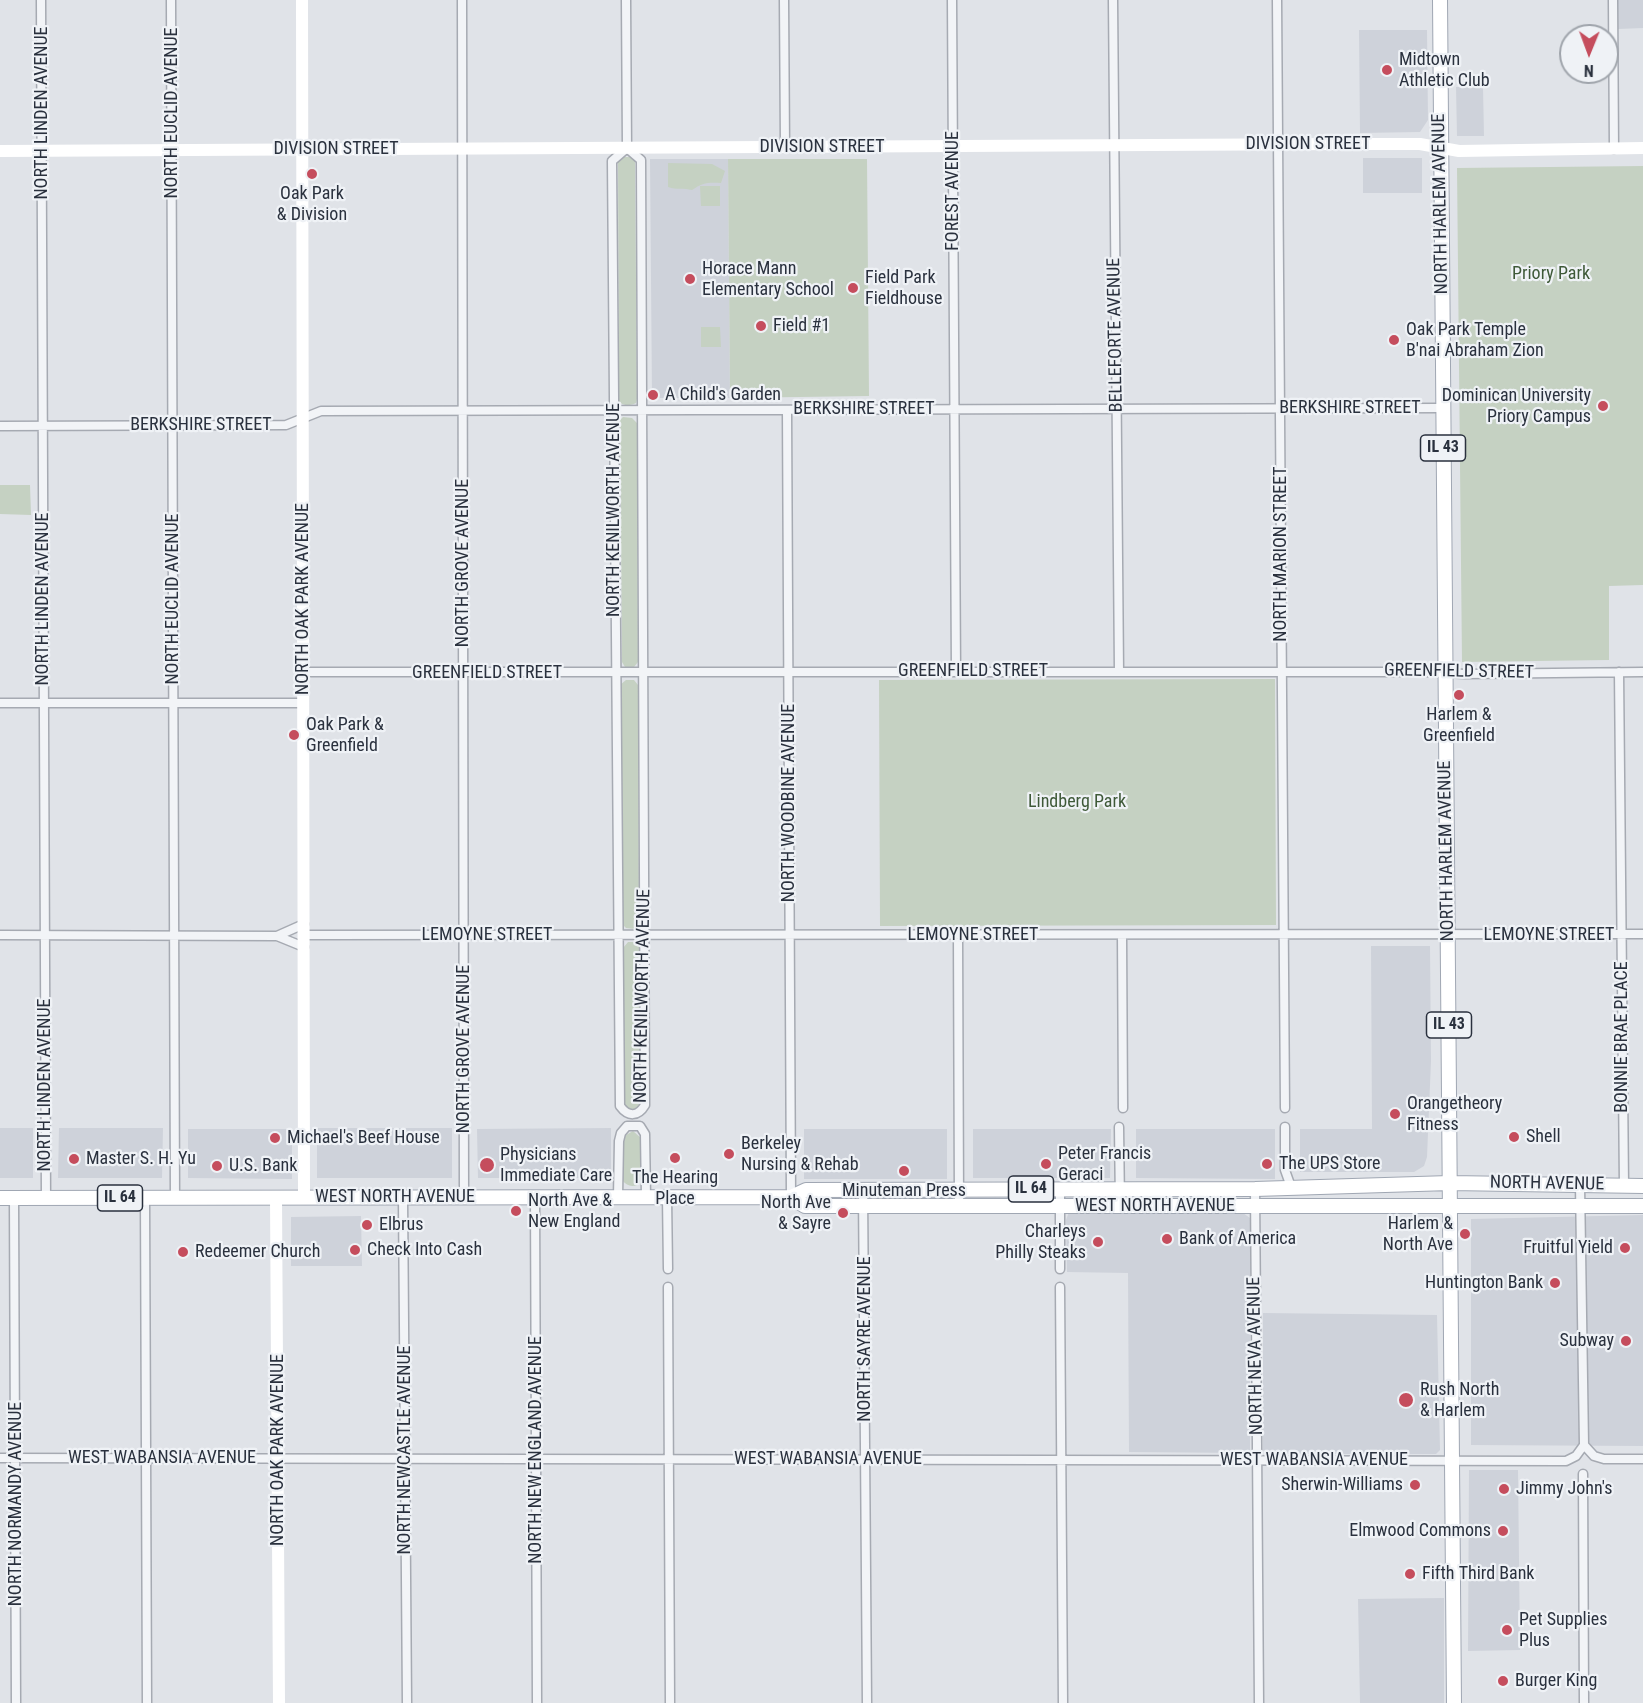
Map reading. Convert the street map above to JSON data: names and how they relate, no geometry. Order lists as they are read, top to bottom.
{
  "streets": {
    "main road": [
      "NORTH HARLEM AVENUE",
      "IL 43",
      "NORTH AVENUE",
      "IL 64",
      "WEST NORTH AVENUE"
    ],
    "street": [
      "NORTH LINDEN AVENUE",
      "NORTH EUCLID AVENUE",
      "DIVISION STREET",
      "FOREST AVENUE",
      "BELLEFORTE AVENUE",
      "BERKSHIRE STREET",
      "NORTH KENILWORTH AVENUE",
      "NORTH MARION STREET",
      "NORTH GROVE AVENUE",
      "NORTH OAK PARK AVENUE",
      "GREENFIELD STREET",
      "NORTH WOODBINE AVENUE",
      "LEMOYNE STREET",
      "BONNIE BRAE PLACE",
      "NORTH SAYRE AVENUE",
      "NORTH NEVA AVENUE",
      "NORTH NEWCASTLE AVENUE",
      "NORTH NEW ENGLAND AVENUE",
      "WEST WABANSIA AVENUE",
      "NORTH NORMANDY AVENUE"
    ]
  },
  "crossings": [
    ["NORTH LINDEN AVENUE", "DIVISION STREET"],
    ["NORTH LINDEN AVENUE", "BERKSHIRE STREET"],
    ["NORTH LINDEN AVENUE", "WEST NORTH AVENUE"],
    ["NORTH EUCLID AVENUE", "DIVISION STREET"],
    ["NORTH EUCLID AVENUE", "BERKSHIRE STREET"],
    ["NORTH EUCLID AVENUE", "WEST NORTH AVENUE"],
    ["DIVISION STREET", "FOREST AVENUE"],
    ["DIVISION STREET", "NORTH HARLEM AVENUE"],
    ["DIVISION STREET", "BELLEFORTE AVENUE"],
    ["DIVISION STREET", "NORTH KENILWORTH AVENUE"],
    ["DIVISION STREET", "NORTH MARION STREET"],
    ["DIVISION STREET", "NORTH GROVE AVENUE"],
    ["DIVISION STREET", "NORTH OAK PARK AVENUE"],
    ["FOREST AVENUE", "BERKSHIRE STREET"],
    ["FOREST AVENUE", "GREENFIELD STREET"],
    ["NORTH HARLEM AVENUE", "BERKSHIRE STREET"],
    ["NORTH HARLEM AVENUE", "GREENFIELD STREET"],
    ["NORTH HARLEM AVENUE", "LEMOYNE STREET"],
    ["NORTH HARLEM AVENUE", "NORTH AVENUE"],
    ["NORTH HARLEM AVENUE", "WEST NORTH AVENUE"],
    ["NORTH HARLEM AVENUE", "WEST WABANSIA AVENUE"],
    ["BELLEFORTE AVENUE", "BERKSHIRE STREET"],
    ["BELLEFORTE AVENUE", "GREENFIELD STREET"],
    ["BERKSHIRE STREET", "NORTH KENILWORTH AVENUE"],
    ["BERKSHIRE STREET", "NORTH MARION STREET"],
    ["BERKSHIRE STREET", "NORTH GROVE AVENUE"],
    ["BERKSHIRE STREET", "NORTH OAK PARK AVENUE"],
    ["BERKSHIRE STREET", "NORTH WOODBINE AVENUE"],
    ["NORTH KENILWORTH AVENUE", "GREENFIELD STREET"],
    ["NORTH KENILWORTH AVENUE", "LEMOYNE STREET"],
    ["NORTH KENILWORTH AVENUE", "WEST NORTH AVENUE"],
    ["NORTH MARION STREET", "GREENFIELD STREET"],
    ["NORTH MARION STREET", "LEMOYNE STREET"],
    ["NORTH GROVE AVENUE", "GREENFIELD STREET"],
    ["NORTH GROVE AVENUE", "LEMOYNE STREET"],
    ["NORTH GROVE AVENUE", "WEST NORTH AVENUE"],
    ["NORTH OAK PARK AVENUE", "GREENFIELD STREET"],
    ["NORTH OAK PARK AVENUE", "LEMOYNE STREET"],
    ["NORTH OAK PARK AVENUE", "WEST NORTH AVENUE"],
    ["NORTH OAK PARK AVENUE", "WEST WABANSIA AVENUE"],
    ["GREENFIELD STREET", "NORTH WOODBINE AVENUE"],
    ["GREENFIELD STREET", "BONNIE BRAE PLACE"],
    ["NORTH WOODBINE AVENUE", "LEMOYNE STREET"],
    ["NORTH WOODBINE AVENUE", "WEST NORTH AVENUE"],
    ["LEMOYNE STREET", "BONNIE BRAE PLACE"],
    ["BONNIE BRAE PLACE", "NORTH AVENUE"],
    ["NORTH AVENUE", "WEST NORTH AVENUE"],
    ["WEST NORTH AVENUE", "NORTH SAYRE AVENUE"],
    ["WEST NORTH AVENUE", "NORTH NEVA AVENUE"],
    ["WEST NORTH AVENUE", "NORTH NEWCASTLE AVENUE"],
    ["WEST NORTH AVENUE", "NORTH NEW ENGLAND AVENUE"],
    ["WEST NORTH AVENUE", "NORTH NORMANDY AVENUE"],
    ["NORTH SAYRE AVENUE", "WEST WABANSIA AVENUE"],
    ["NORTH NEVA AVENUE", "WEST WABANSIA AVENUE"],
    ["NORTH NEWCASTLE AVENUE", "WEST WABANSIA AVENUE"],
    ["NORTH NEW ENGLAND AVENUE", "WEST WABANSIA AVENUE"],
    ["WEST WABANSIA AVENUE", "NORTH NORMANDY AVENUE"]
  ],
  "parks": ["Priory Park", "Lindberg Park"],
  "places": [
    "Midtown Athletic Club",
    "Oak Park & Division",
    "Horace Mann Elementary School",
    "Field Park Fieldhouse",
    "Field #1",
    "Oak Park Temple B'nai Abraham Zion",
    "A Child's Garden",
    "Dominican University Priory Campus",
    "Harlem & Greenfield",
    "Oak Park & Greenfield",
    "Orangetheory Fitness",
    "Shell",
    "Michael's Beef House",
    "Berkeley Nursing & Rehab",
    "The Hearing Place",
    "Master S. H. Yu",
    "Peter Francis Geraci",
    "The UPS Store",
    "Physicians Immediate Care",
    "U.S. Bank",
    "Minuteman Press",
    "North Ave & New England",
    "North Ave & Sayre",
    "Elbrus",
    "Harlem & North Ave",
    "Bank of America",
    "Charleys Philly Steaks",
    "Fruitful Yield",
    "Check Into Cash",
    "Redeemer Church",
    "Huntington Bank",
    "Subway",
    "Rush North & Harlem",
    "Sherwin-Williams",
    "Jimmy John's",
    "Elmwood Commons",
    "Fifth Third Bank",
    "Pet Supplies Plus",
    "Burger King"
  ],
  "north": "bottom"
}
